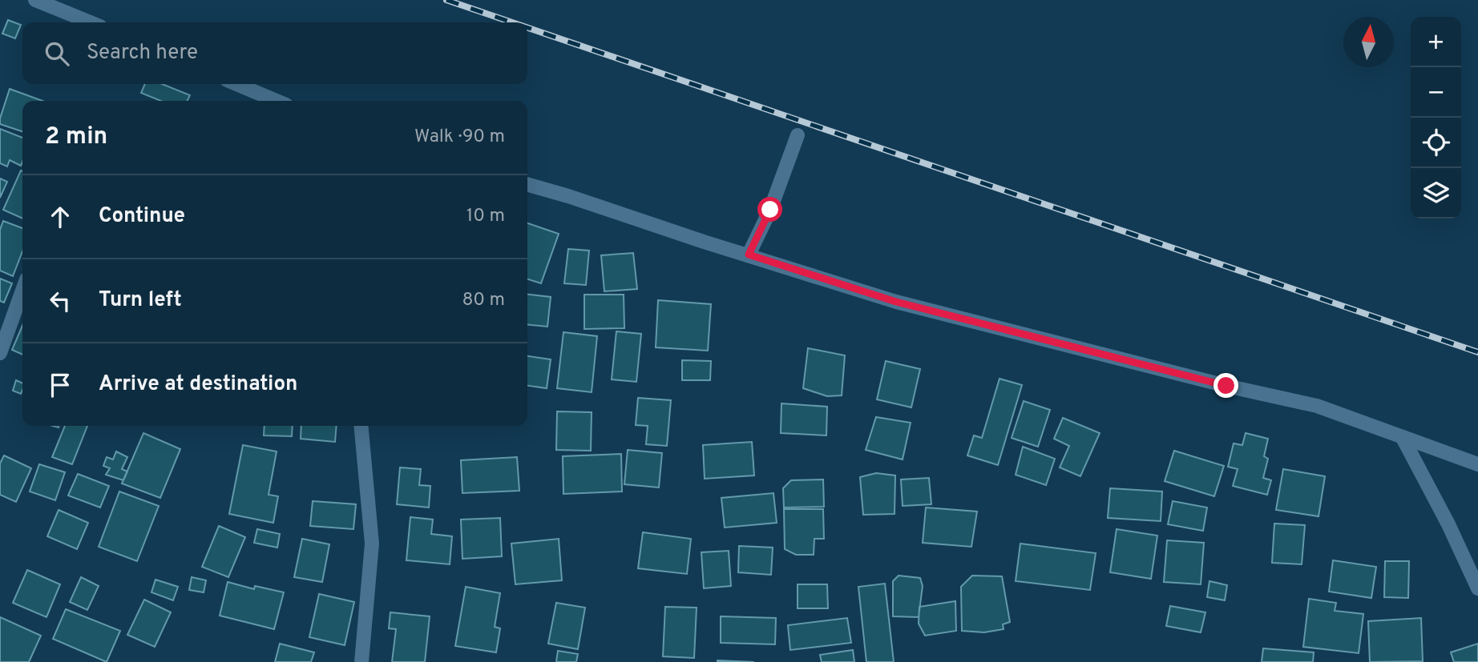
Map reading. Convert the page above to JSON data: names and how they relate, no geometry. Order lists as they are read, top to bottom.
{
  "north": "top",
  "page": {
    "map_buttons": ["+", "−"],
    "search": "Search here",
    "heading": ["2 min", "Walk · 90 m"],
    "list": [
      ["Continue", "10 m"],
      ["Turn left", "80 m"],
      "Arrive at destination"
    ]
  }
}
